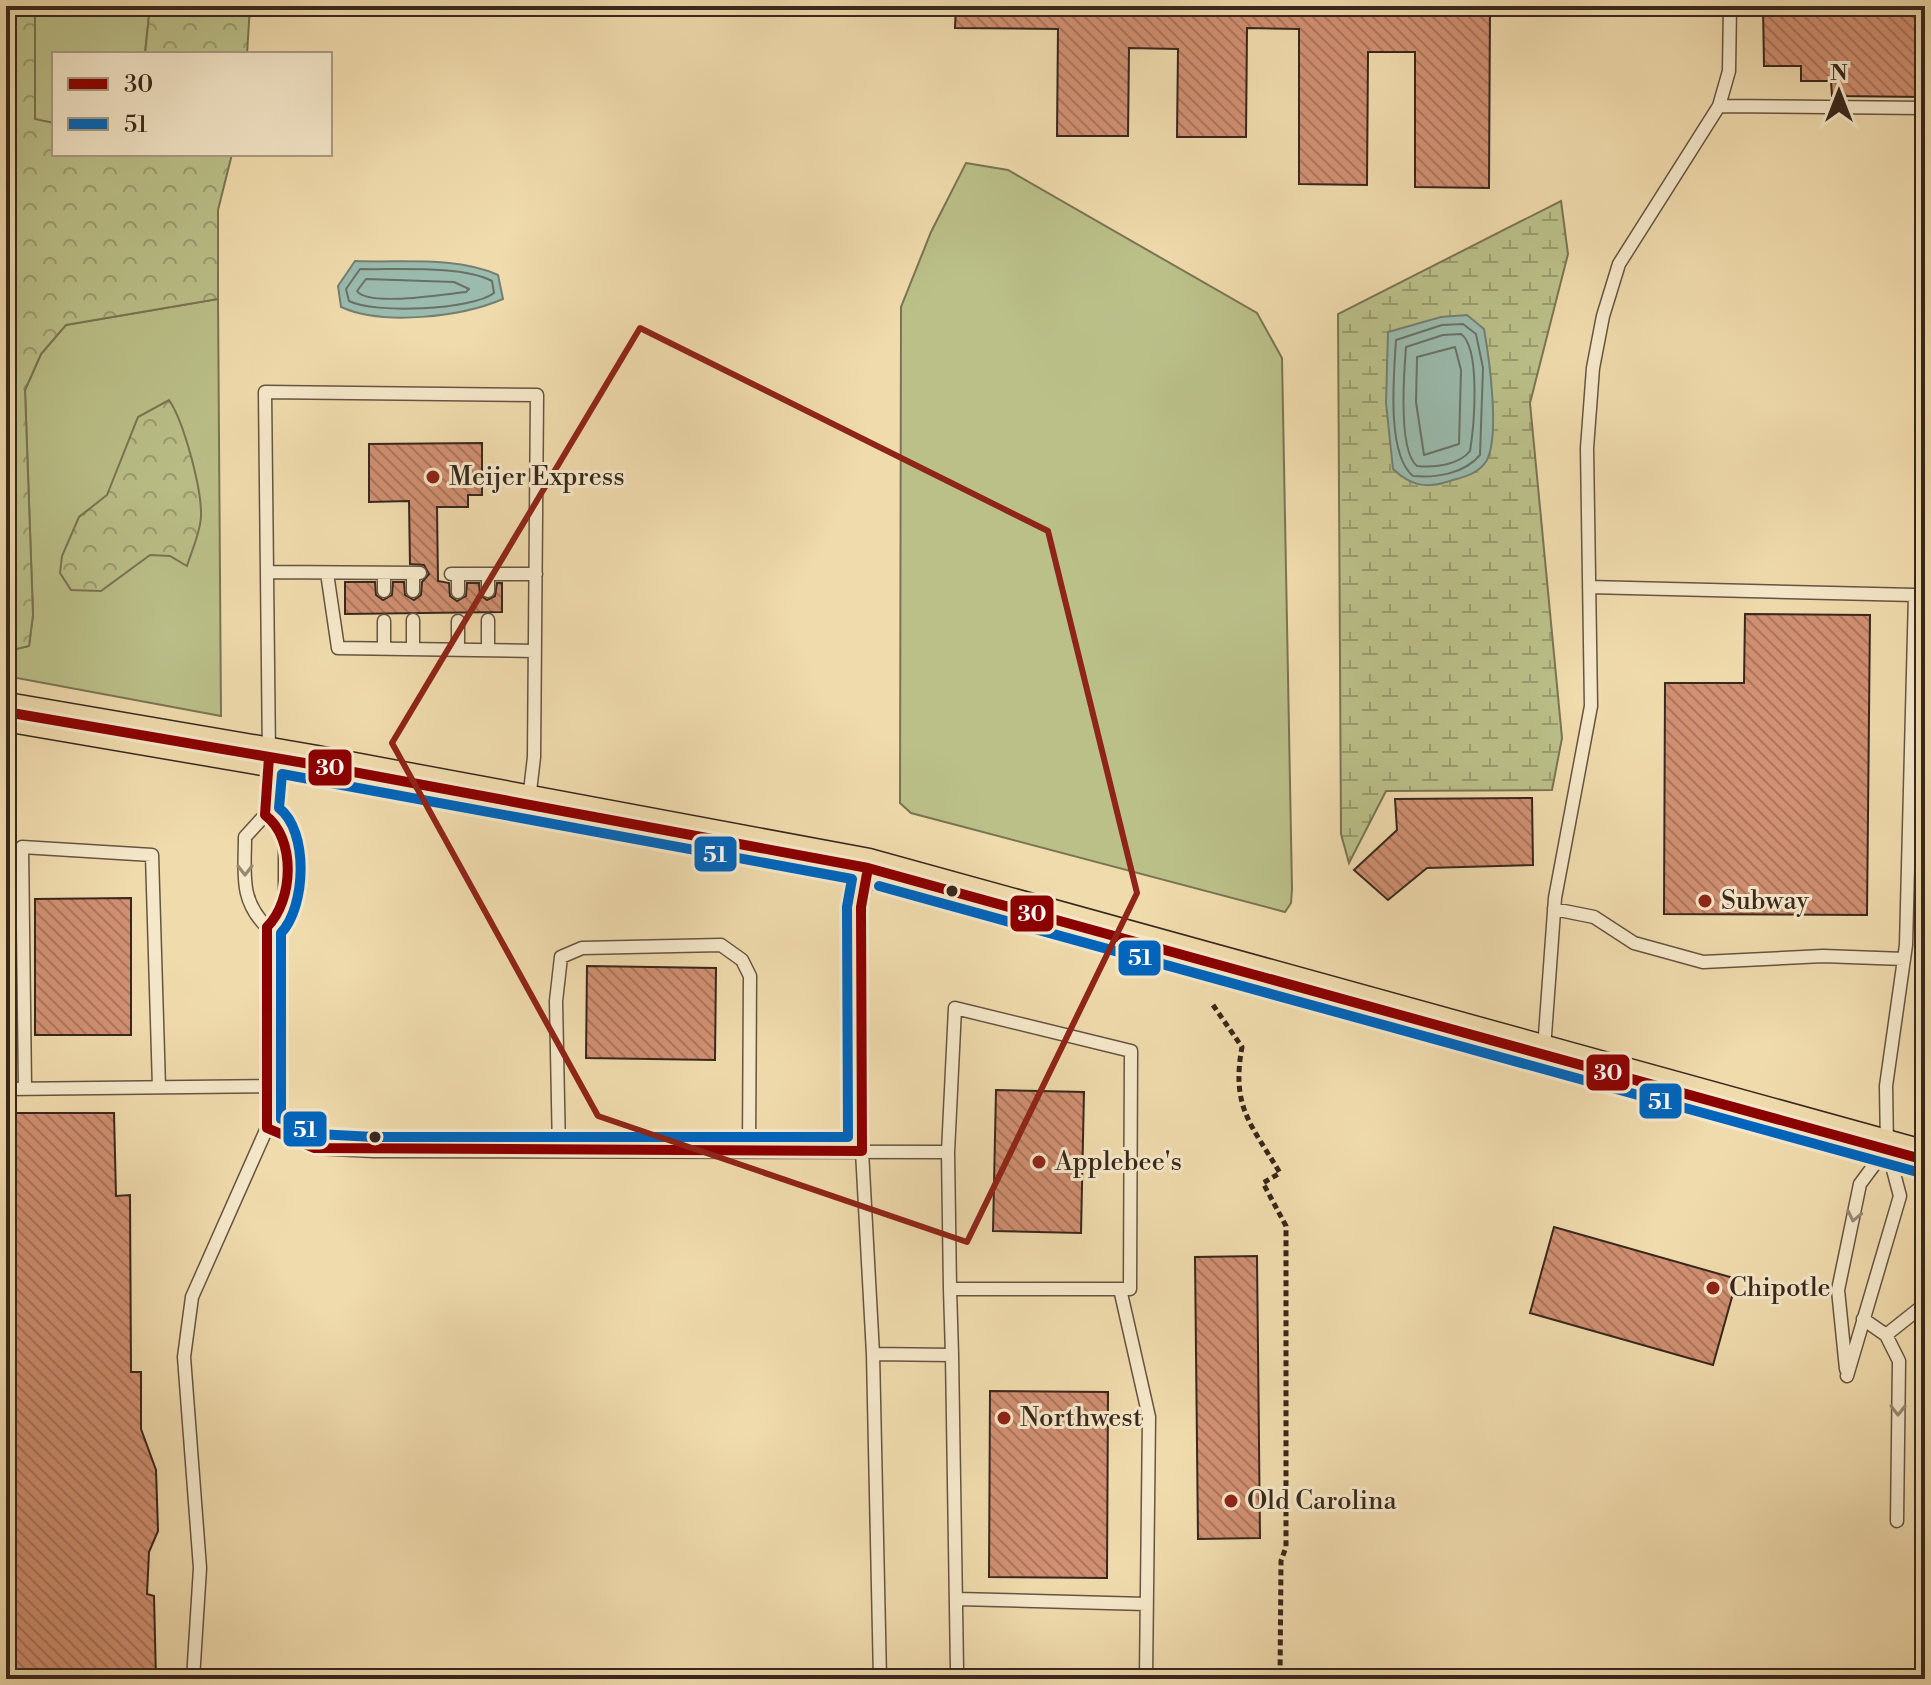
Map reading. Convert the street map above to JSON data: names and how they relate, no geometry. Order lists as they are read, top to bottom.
{
  "places": [
    "Meijer Express",
    "Subway",
    "Applebee's",
    "Chipotle",
    "Northwest",
    "Old Carolina"
  ],
  "lines": ["transit line 30", "transit line 51"],
  "legend": ["30", "51"],
  "north": "top"
}
